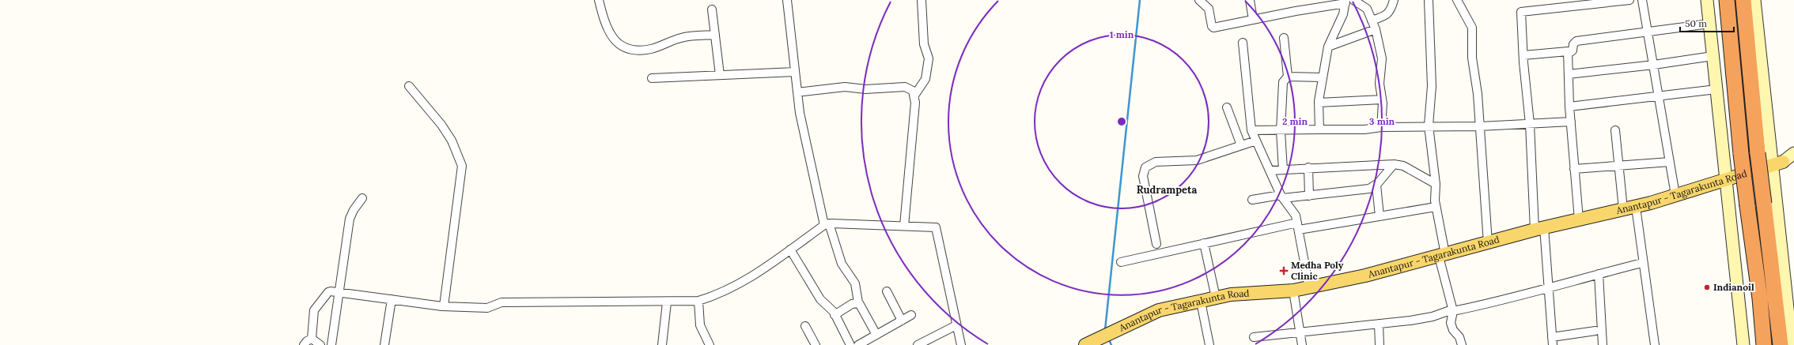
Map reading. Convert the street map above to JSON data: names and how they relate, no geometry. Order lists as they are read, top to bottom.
{
  "streets": {
    "main road": ["Anantapur - Tagarakunta Road"]
  },
  "districts": ["Rudrampeta"],
  "places": {
    "health": ["Medha Poly Clinic"],
    "other": ["Indianoil"]
  },
  "scale_bar": "50 m",
  "rings": ["1 min", "2 min", "3 min"]
}
